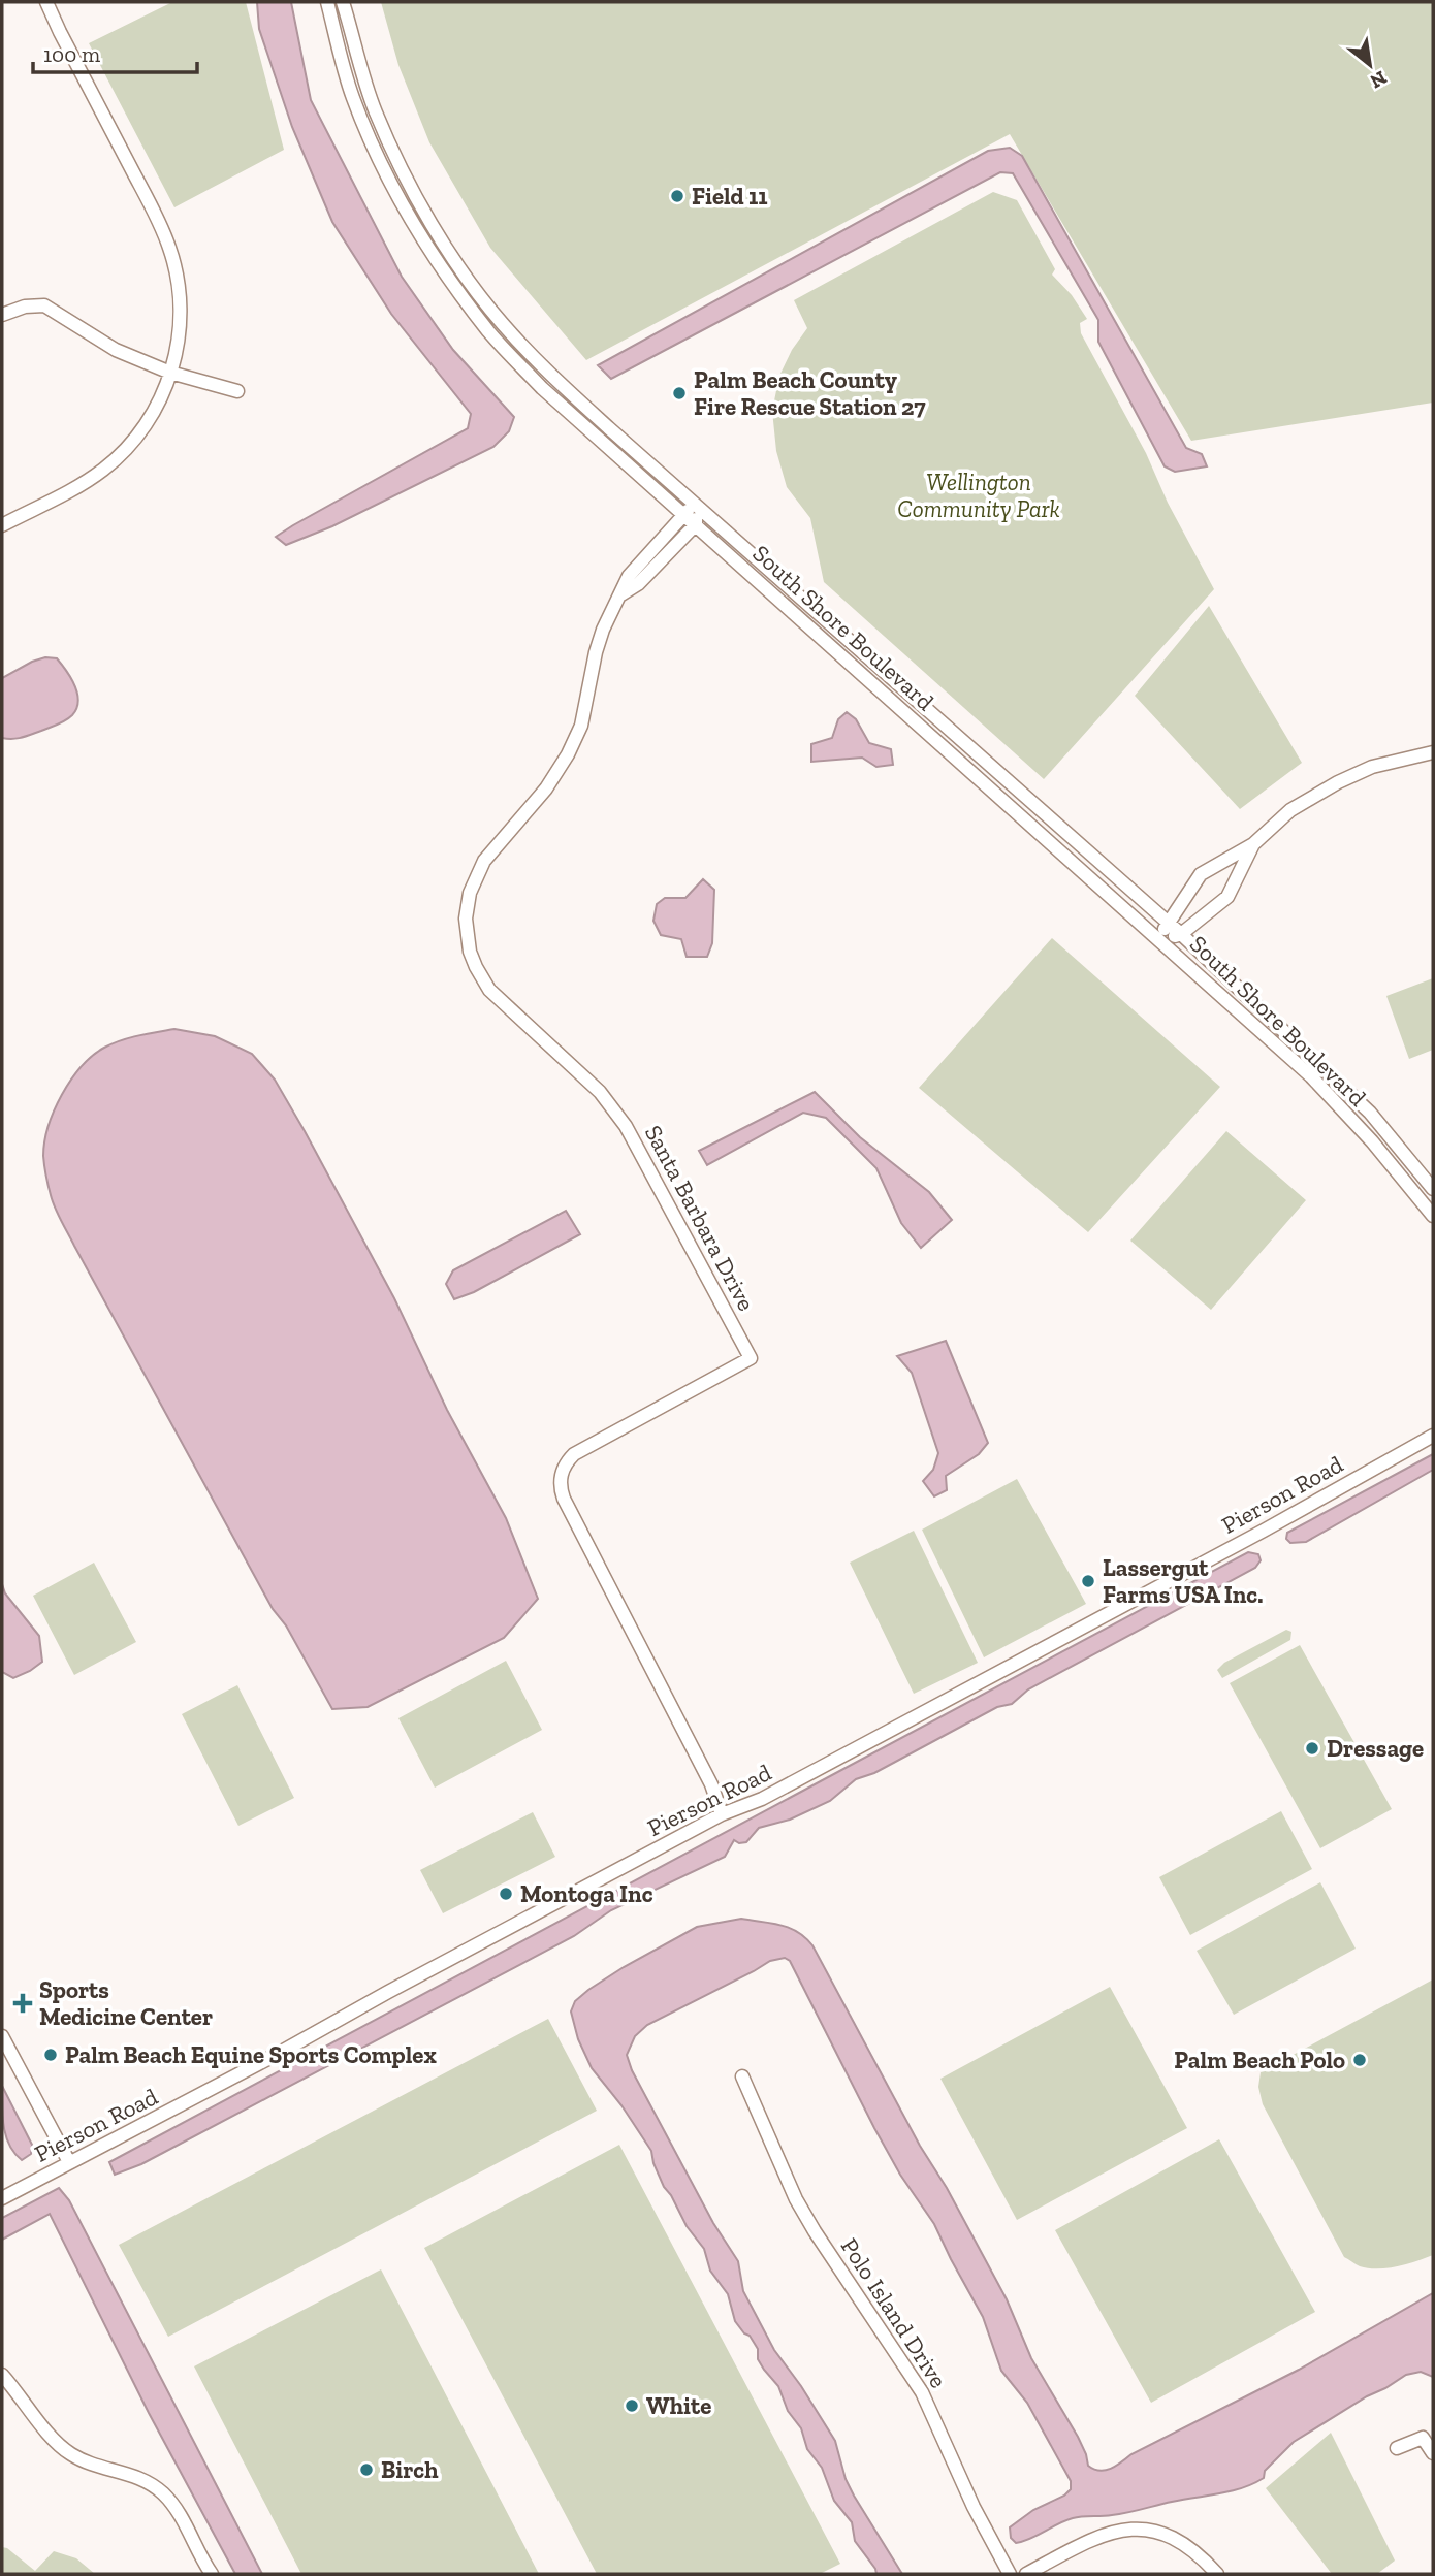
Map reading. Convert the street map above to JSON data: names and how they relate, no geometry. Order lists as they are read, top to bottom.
{
  "streets": {
    "street": [
      "South Shore Boulevard",
      "Santa Barbara Drive",
      "Pierson Road",
      "Polo Island Drive"
    ]
  },
  "crossings": [
    ["South Shore Boulevard", "Santa Barbara Drive"],
    ["Santa Barbara Drive", "Pierson Road"]
  ],
  "parks": ["Wellington Community Park"],
  "places": {
    "other": [
      "Field 11",
      "Palm Beach County Fire Rescue Station 27",
      "Lassergut Farms USA Inc.",
      "Dressage",
      "Montoga Inc",
      "Palm Beach Equine Sports Complex",
      "Palm Beach Polo",
      "White",
      "Birch"
    ],
    "health": ["Sports Medicine Center"]
  },
  "scale_bar": "100 m",
  "north": "bottom right"
}
